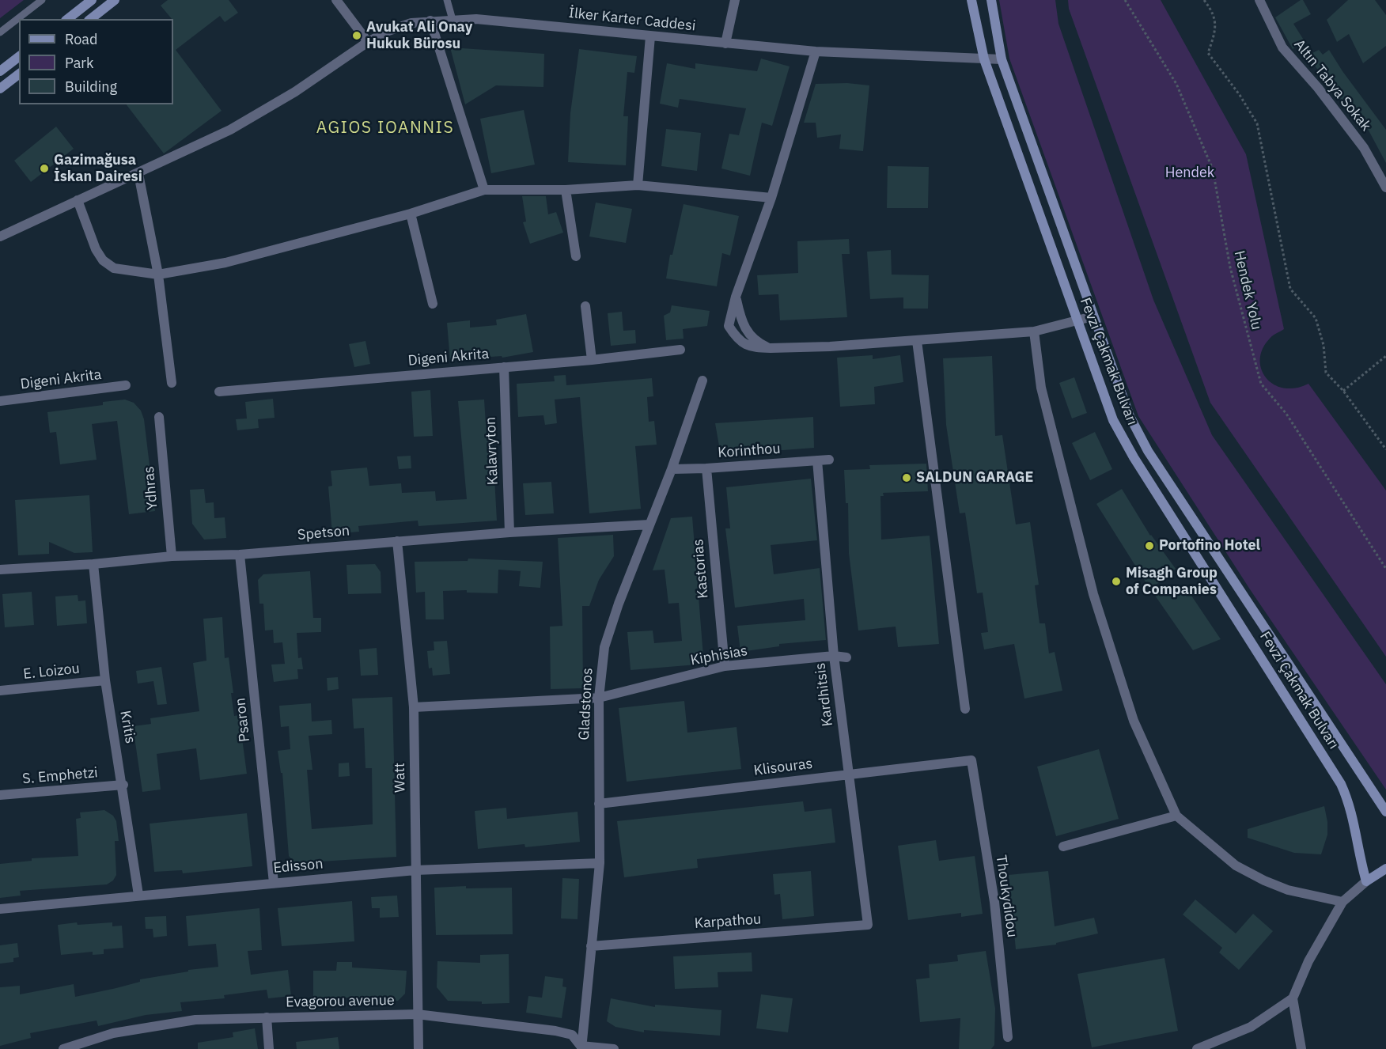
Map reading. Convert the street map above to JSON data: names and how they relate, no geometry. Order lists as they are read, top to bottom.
{
  "streets": {
    "main road": ["Fevzi Çakmak Bulvarı"],
    "street": [
      "İlker Karter Caddesi",
      "Altın Tabya Sokak",
      "Digeni Akrita",
      "Kalavryton",
      "Korinthou",
      "Ydhras",
      "Spetson",
      "Kastorias",
      "Kiphisias",
      "E. Loizou",
      "Kardhitsis",
      "Gladstonos",
      "Psaron",
      "Kritis",
      "Klisouras",
      "S. Emphetzi",
      "Watt",
      "Edisson",
      "Thoukydidou",
      "Karpathou",
      "Evagorou avenue"
    ],
    "path": ["Hendek Yolu"]
  },
  "crossings": [
    ["İlker Karter Caddesi", "Fevzi Çakmak Bulvarı"],
    ["Digeni Akrita", "Kalavryton"],
    ["Kalavryton", "Spetson"],
    ["Korinthou", "Kastorias"],
    ["Korinthou", "Kardhitsis"],
    ["Korinthou", "Gladstonos"],
    ["Ydhras", "Spetson"],
    ["Spetson", "Gladstonos"],
    ["Spetson", "Psaron"],
    ["Spetson", "Kritis"],
    ["Spetson", "Watt"],
    ["Kastorias", "Kiphisias"],
    ["Kiphisias", "Kardhitsis"],
    ["Kiphisias", "Gladstonos"],
    ["Kiphisias", "Watt"],
    ["E. Loizou", "Kritis"],
    ["Kardhitsis", "Klisouras"],
    ["Kardhitsis", "Karpathou"],
    ["Gladstonos", "Klisouras"],
    ["Gladstonos", "Edisson"],
    ["Gladstonos", "Karpathou"],
    ["Gladstonos", "Evagorou avenue"],
    ["Psaron", "Edisson"],
    ["Kritis", "S. Emphetzi"],
    ["Kritis", "Edisson"],
    ["Klisouras", "Thoukydidou"],
    ["Watt", "Edisson"],
    ["Watt", "Evagorou avenue"]
  ],
  "districts": ["AGIOS IOANNIS"],
  "parks": ["Hendek"],
  "places": [
    "Avukat Ali Onay Hukuk Bürosu",
    "Gazimağusa İskan Dairesi",
    "SALDUN GARAGE",
    "Portofino Hotel",
    "Misagh Group of Companies"
  ],
  "legend": ["Road", "Park", "Building"]
}
